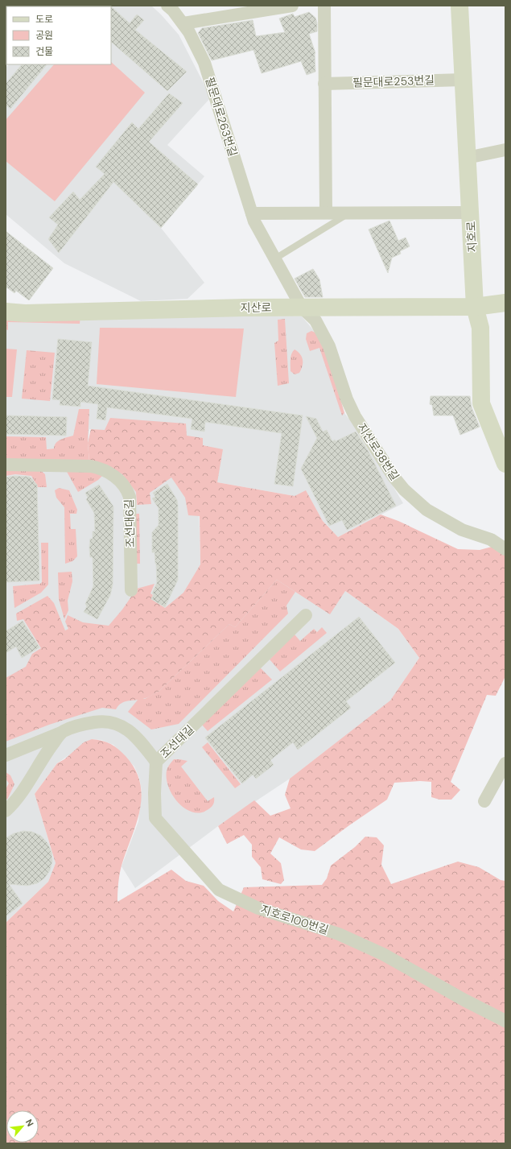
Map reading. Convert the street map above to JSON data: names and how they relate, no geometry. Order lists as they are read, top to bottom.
{
  "streets": {
    "street": [
      "필문대로253번길",
      "필문대로263번길",
      "지호로",
      "지산로",
      "지산로38번길",
      "조선대6길",
      "조선대길",
      "지호로100번길"
    ]
  },
  "crossings": [
    ["필문대로253번길", "지호로"],
    ["필문대로263번길", "지산로"],
    ["필문대로263번길", "지산로38번길"],
    ["지호로", "지산로"],
    ["지산로", "지산로38번길"],
    ["조선대길", "지호로100번길"]
  ],
  "legend": ["도로", "공원", "건물"],
  "north": "top right"
}
